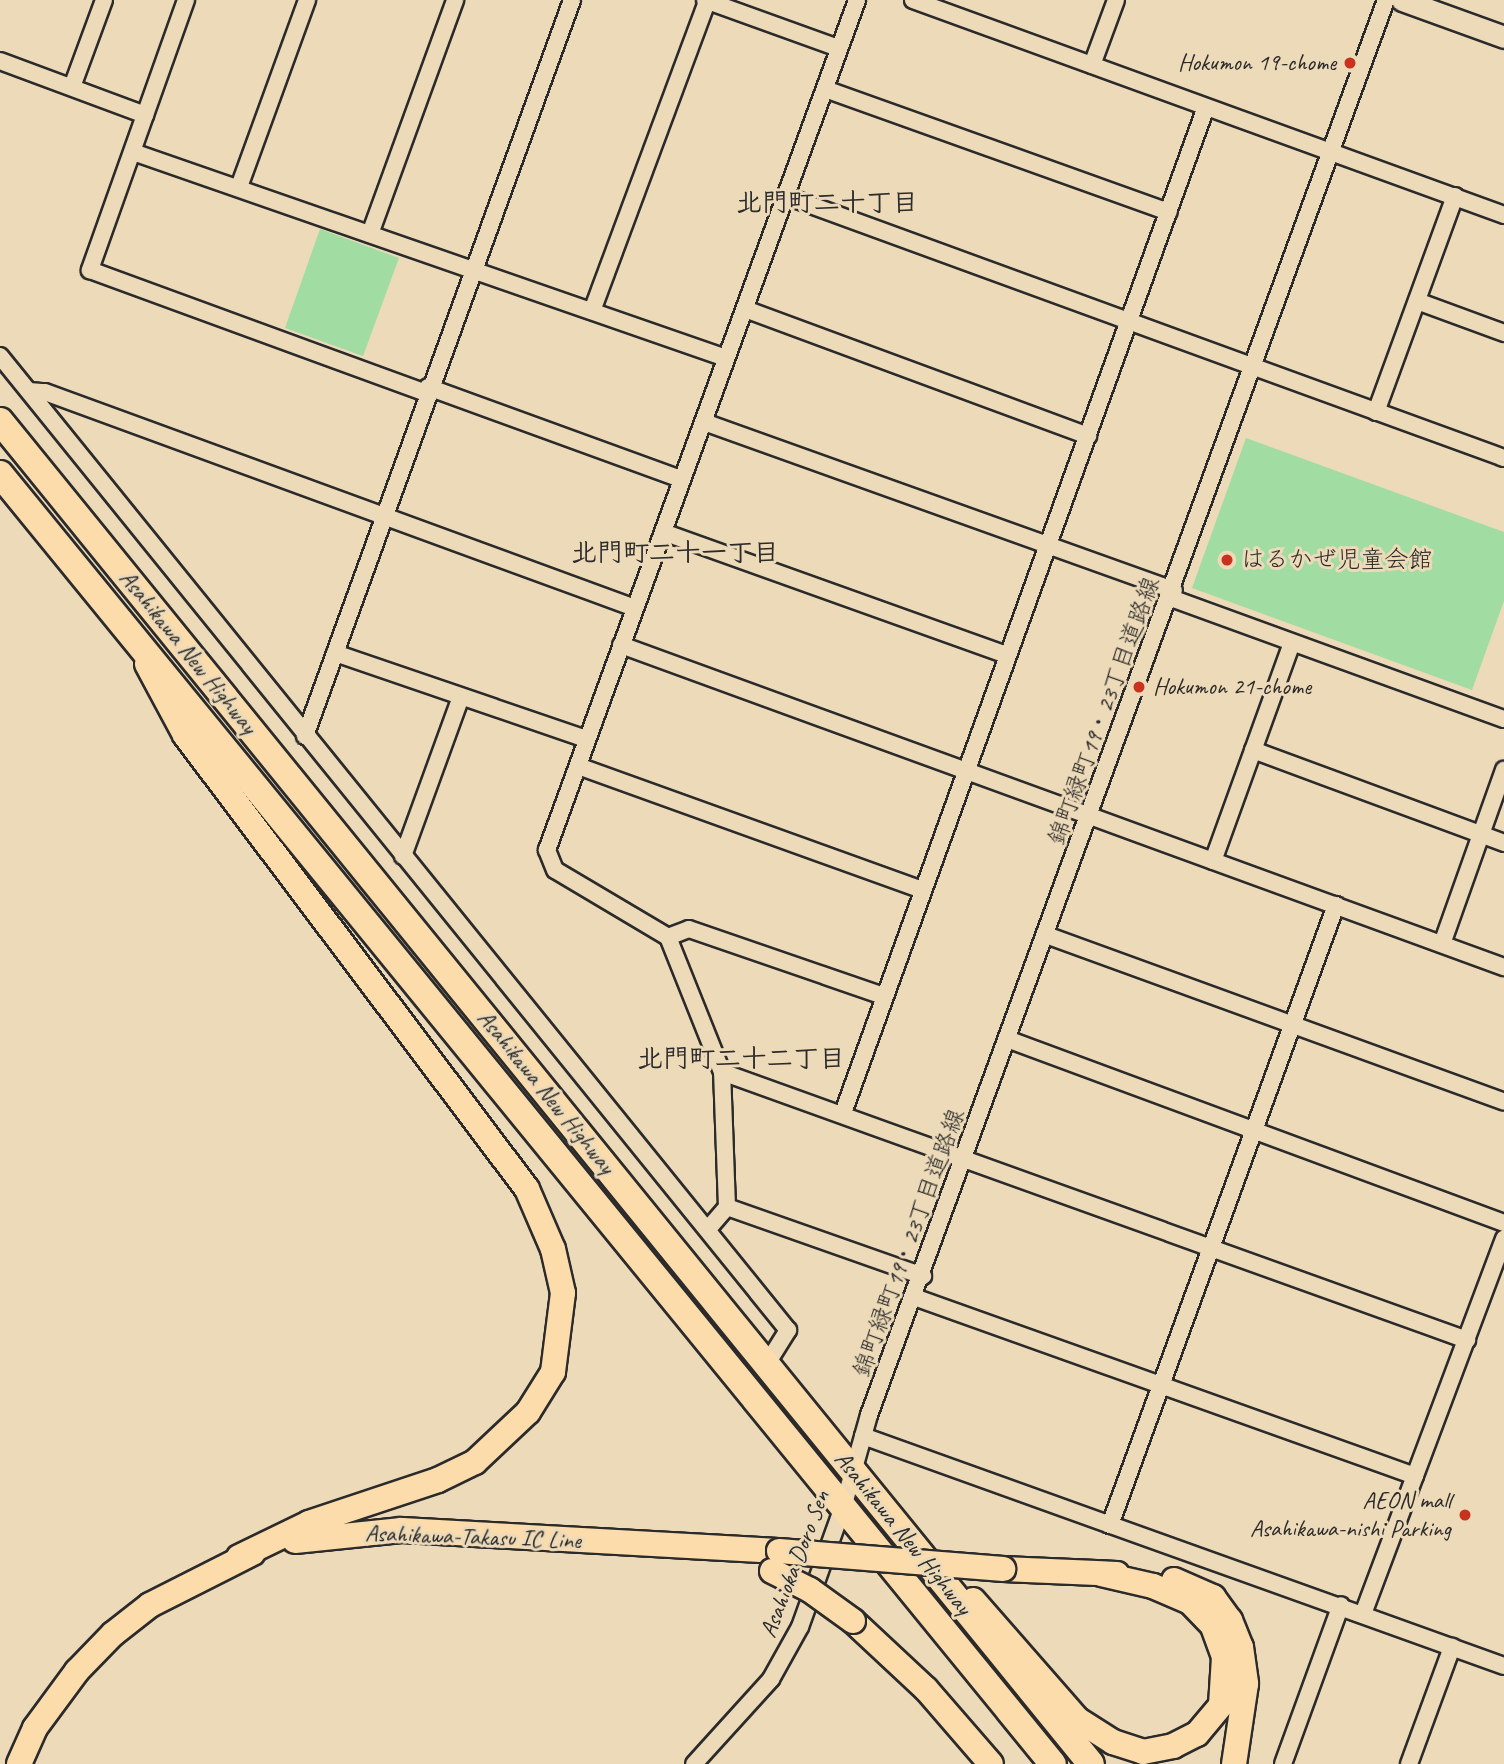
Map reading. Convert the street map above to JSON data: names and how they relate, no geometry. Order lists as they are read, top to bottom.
{
  "streets": {
    "highway": ["Asahikawa New Highway"],
    "main road": ["Asahikawa-Takasu IC Line"],
    "street": ["錦町緑町19・23丁目道路線", "Asahioka Doro Sen"]
  },
  "crossings": [
    ["Asahikawa New Highway", "錦町緑町19・23丁目道路線"],
    ["Asahikawa New Highway", "Asahioka Doro Sen"],
    ["錦町緑町19・23丁目道路線", "Asahioka Doro Sen"]
  ],
  "districts": ["北門町二十丁目", "北門町二十一丁目", "北門町二十二丁目"],
  "places": [
    "Hokumon 19-chome",
    "はるかぜ児童会館",
    "Hokumon 21-chome",
    "AEON mall Asahikawa-nishi Parking"
  ]
}
